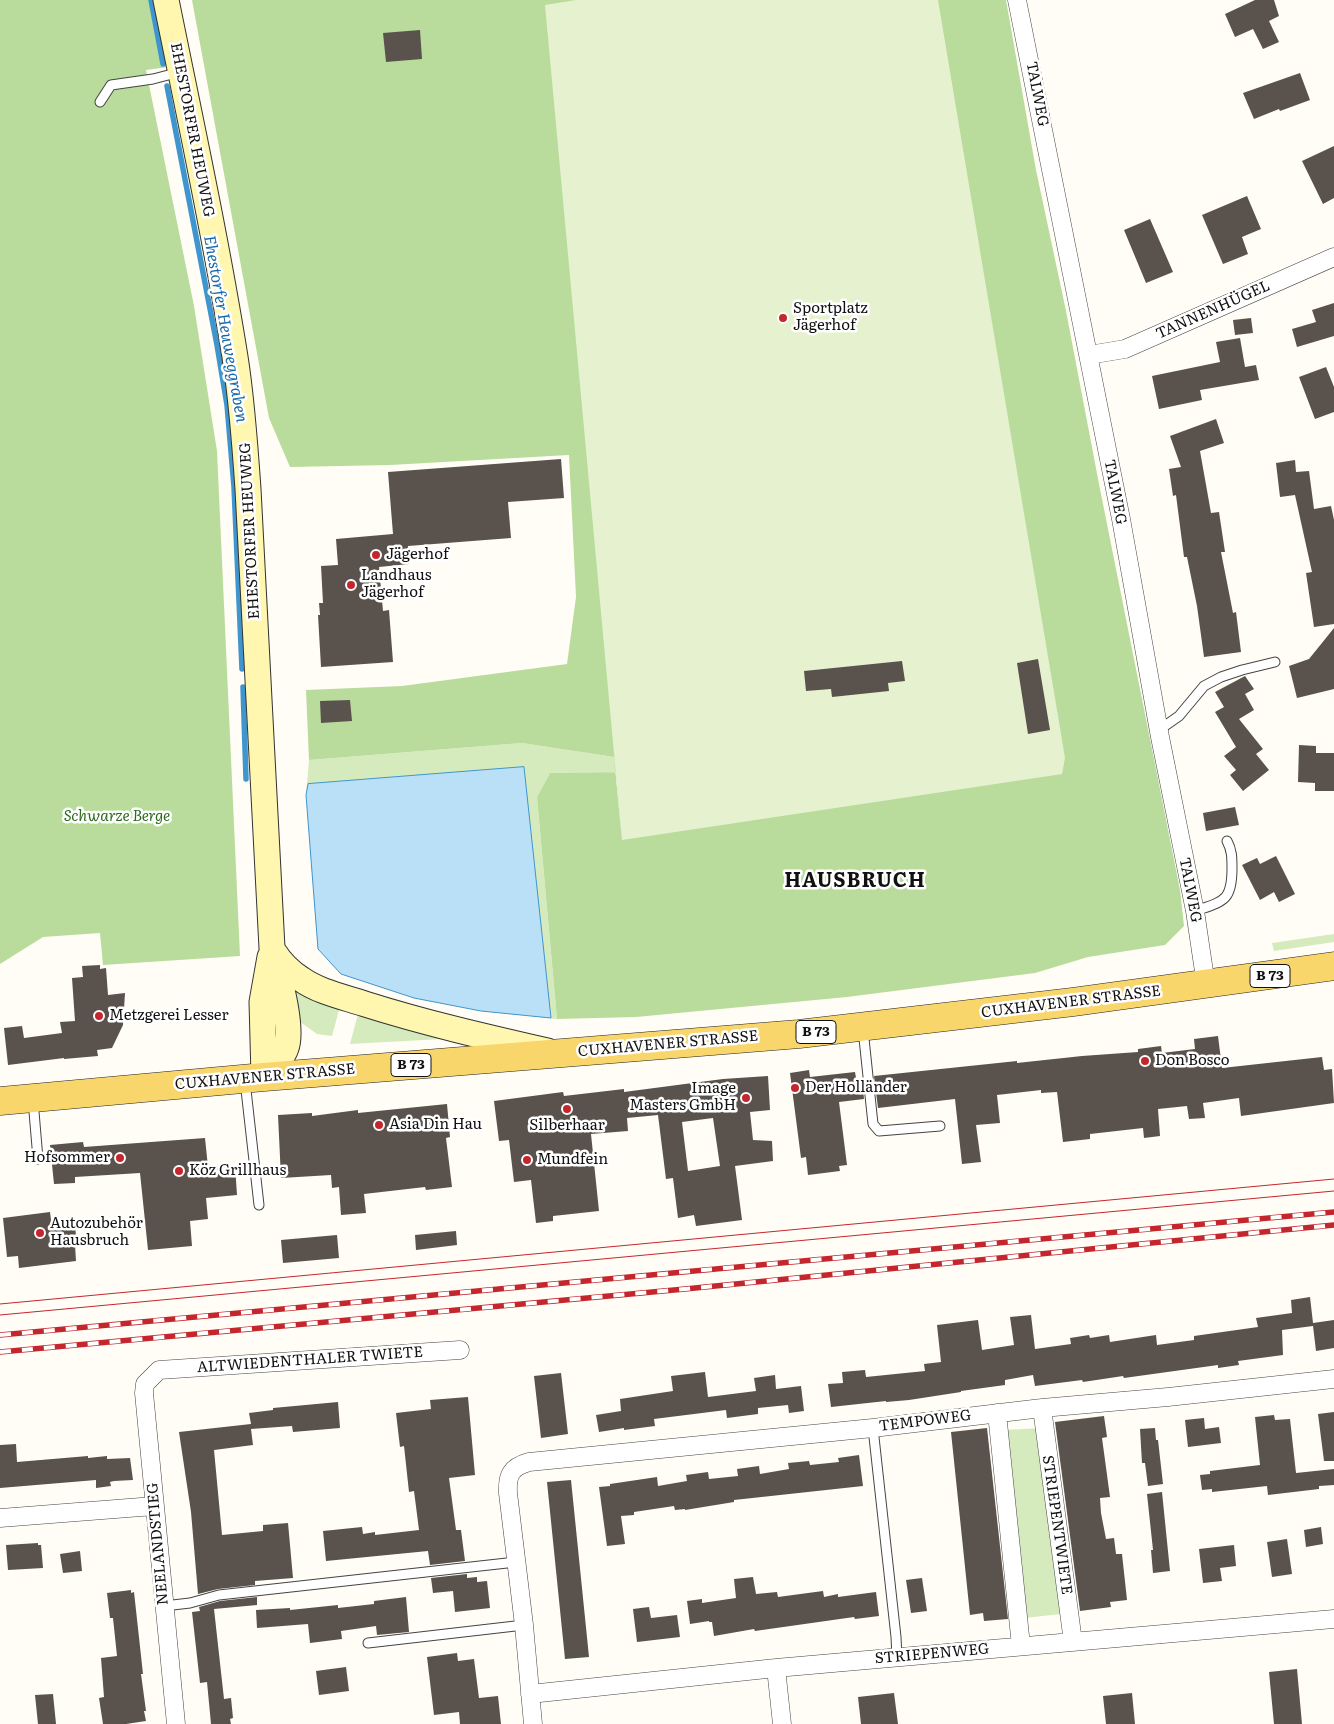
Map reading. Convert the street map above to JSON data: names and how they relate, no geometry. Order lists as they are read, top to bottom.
{
  "streets": {
    "main road": ["EHESTORFER HEUWEG", "B 73", "CUXHAVENER STRASSE"],
    "street": [
      "TALWEG",
      "TANNENHÜGEL",
      "ALTWIEDENTHALER TWIETE",
      "TEMPOWEG",
      "STRIEPENTWIETE",
      "NEELANDSTIEG",
      "STRIEPENWEG"
    ]
  },
  "crossings": [
    ["TALWEG", "TANNENHÜGEL"],
    ["TALWEG", "CUXHAVENER STRASSE"],
    ["EHESTORFER HEUWEG", "CUXHAVENER STRASSE"],
    ["ALTWIEDENTHALER TWIETE", "NEELANDSTIEG"],
    ["TEMPOWEG", "STRIEPENTWIETE"],
    ["STRIEPENTWIETE", "STRIEPENWEG"]
  ],
  "districts": ["HAUSBRUCH"],
  "water": ["Ehestorfer Heuweggraben"],
  "parks": ["Schwarze Berge"],
  "places": [
    "Sportplatz Jägerhof",
    "Jägerhof",
    "Landhaus Jägerhof",
    "Metzgerei Lesser",
    "Don Bosco",
    "Der Holländer",
    "Image Masters GmbH",
    "Silberhaar",
    "Asia Din Hau",
    "Hofsommer",
    "Mundfein",
    "Köz Grillhaus",
    "Autozubehör Hausbruch"
  ]
}
